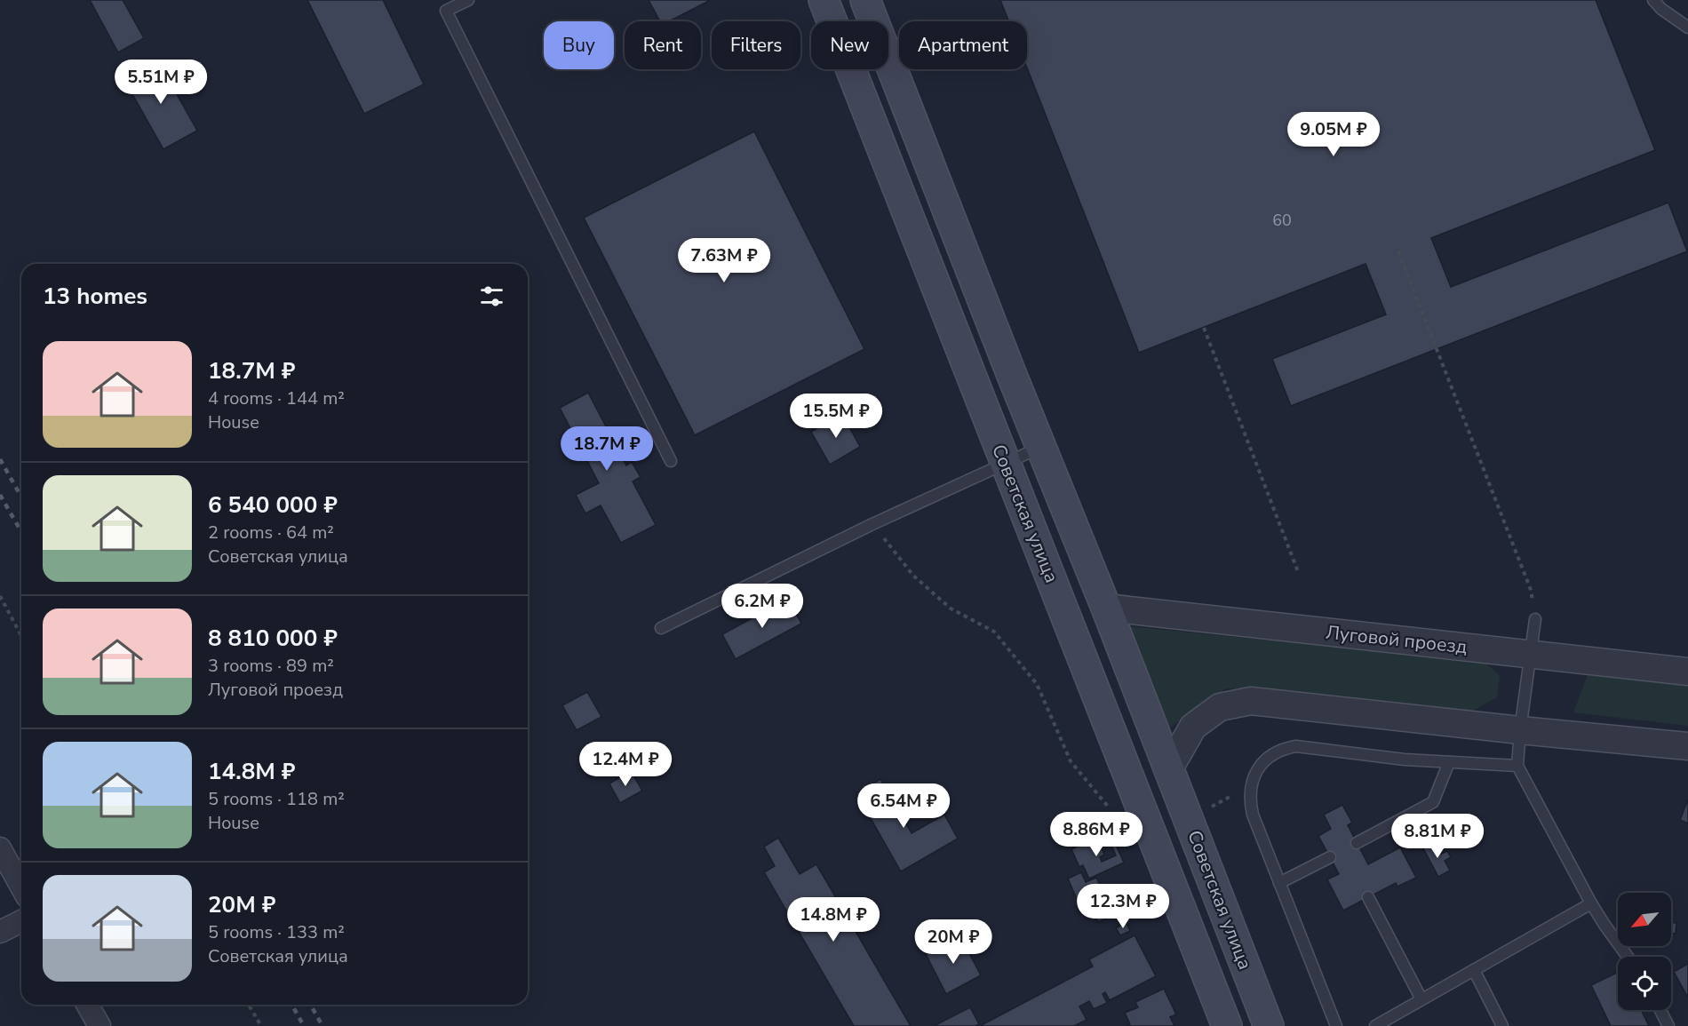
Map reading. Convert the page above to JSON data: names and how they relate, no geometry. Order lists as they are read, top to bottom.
{
  "streets": {
    "main road": ["Советская улица"],
    "street": ["Луговой проезд"]
  },
  "crossings": [
    ["Советская улица", "Луговой проезд"]
  ],
  "house_numbers": ["60"],
  "north": "bottom left",
  "page": {
    "chip": [
      "Buy",
      "Rent",
      "Filters",
      "New",
      "Apartment"
    ],
    "price": [
      "5.51M ₽",
      "9.05M ₽",
      "7.63M ₽",
      "15.5M ₽",
      "18.7M ₽",
      "6.2M ₽",
      "12.4M ₽",
      "6.54M ₽",
      "8.86M ₽",
      "8.81M ₽",
      "12.3M ₽",
      "14.8M ₽",
      "20M ₽"
    ],
    "heading": "13 homes",
    "list": [
      {
        "name": "18.7M ₽",
        "note": "4 rooms · 144 m² · House"
      },
      {
        "name": "6 540 000 ₽",
        "note": "2 rooms · 64 m² · Советская улица"
      },
      {
        "name": "8 810 000 ₽",
        "note": "3 rooms · 89 m² · Луговой проезд"
      },
      {
        "name": "14.8M ₽",
        "note": "5 rooms · 118 m² · House"
      },
      {
        "name": "20M ₽",
        "note": "5 rooms · 133 m² · Советская улица"
      }
    ]
  }
}
